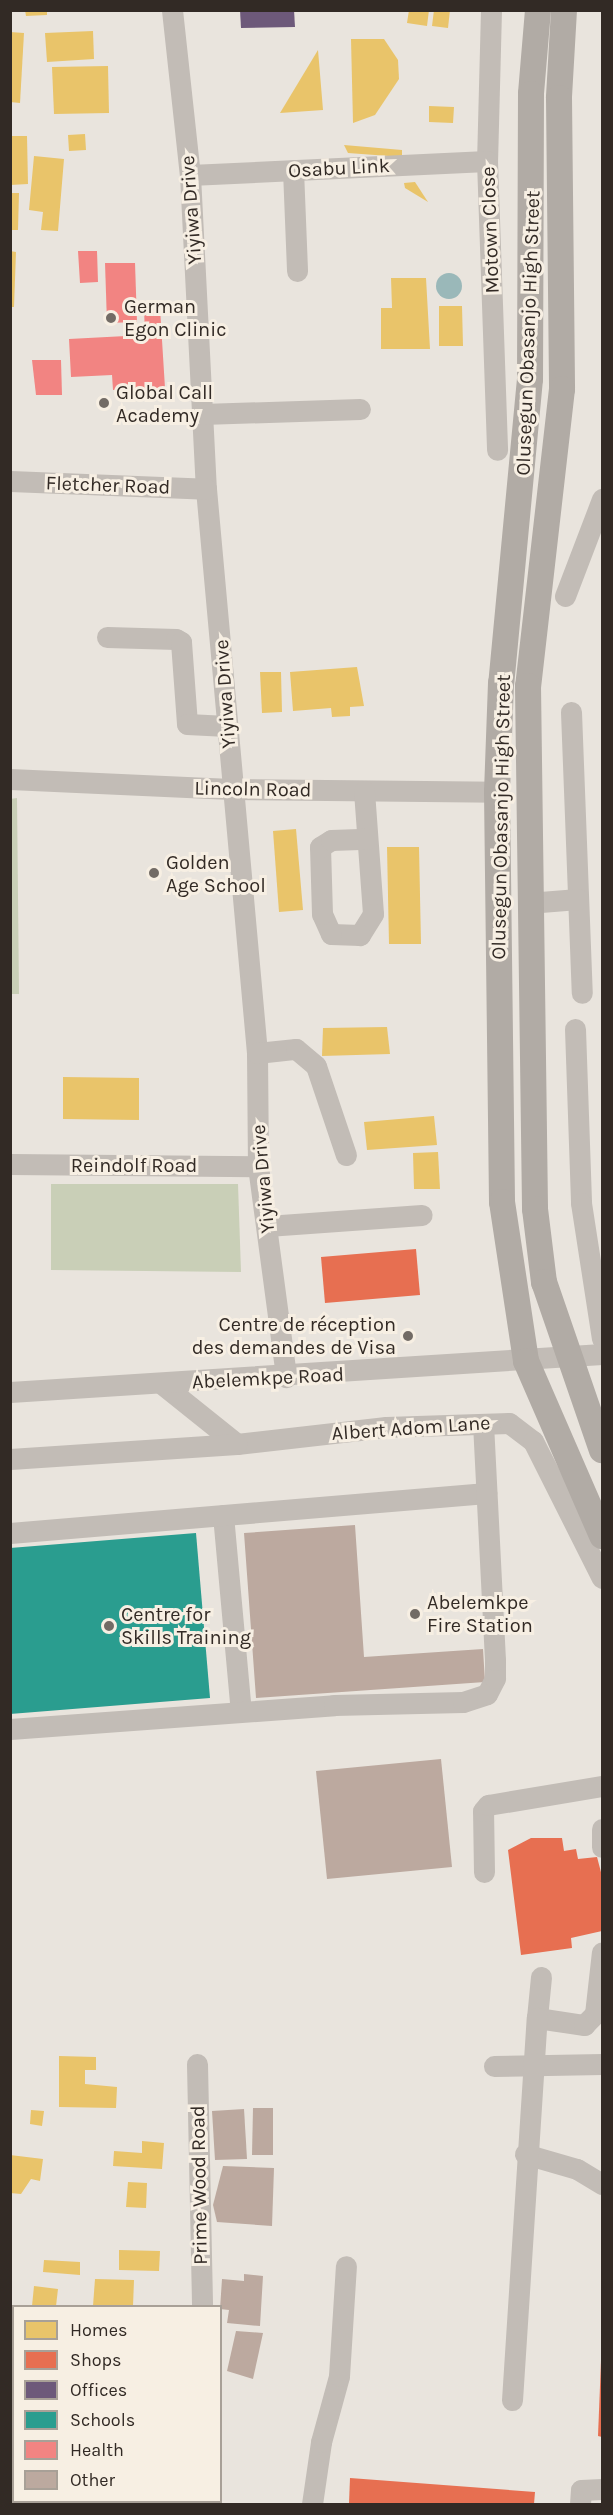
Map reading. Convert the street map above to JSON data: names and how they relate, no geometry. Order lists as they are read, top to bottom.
{
  "streets": {
    "main road": ["Olusegun Obasanjo High Street"],
    "street": [
      "Osabu Link",
      "Yiyiwa Drive",
      "Motown Close",
      "Fletcher Road",
      "Lincoln Road",
      "Reindolf Road",
      "Abelemkpe Road",
      "Albert Adom Lane",
      "Prime Wood Road"
    ]
  },
  "crossings": [
    ["Osabu Link", "Yiyiwa Drive"],
    ["Osabu Link", "Motown Close"],
    ["Yiyiwa Drive", "Fletcher Road"],
    ["Yiyiwa Drive", "Lincoln Road"],
    ["Yiyiwa Drive", "Reindolf Road"],
    ["Yiyiwa Drive", "Abelemkpe Road"],
    ["Olusegun Obasanjo High Street", "Lincoln Road"],
    ["Olusegun Obasanjo High Street", "Abelemkpe Road"]
  ],
  "places": [
    "German Egon Clinic",
    "Global Call Academy",
    "Golden Age School",
    "Centre de réception des demandes de Visa",
    "Abelemkpe Fire Station",
    "Centre for Skills Training"
  ],
  "legend": [
    "Homes",
    "Shops",
    "Offices",
    "Schools",
    "Health",
    "Other"
  ]
}
